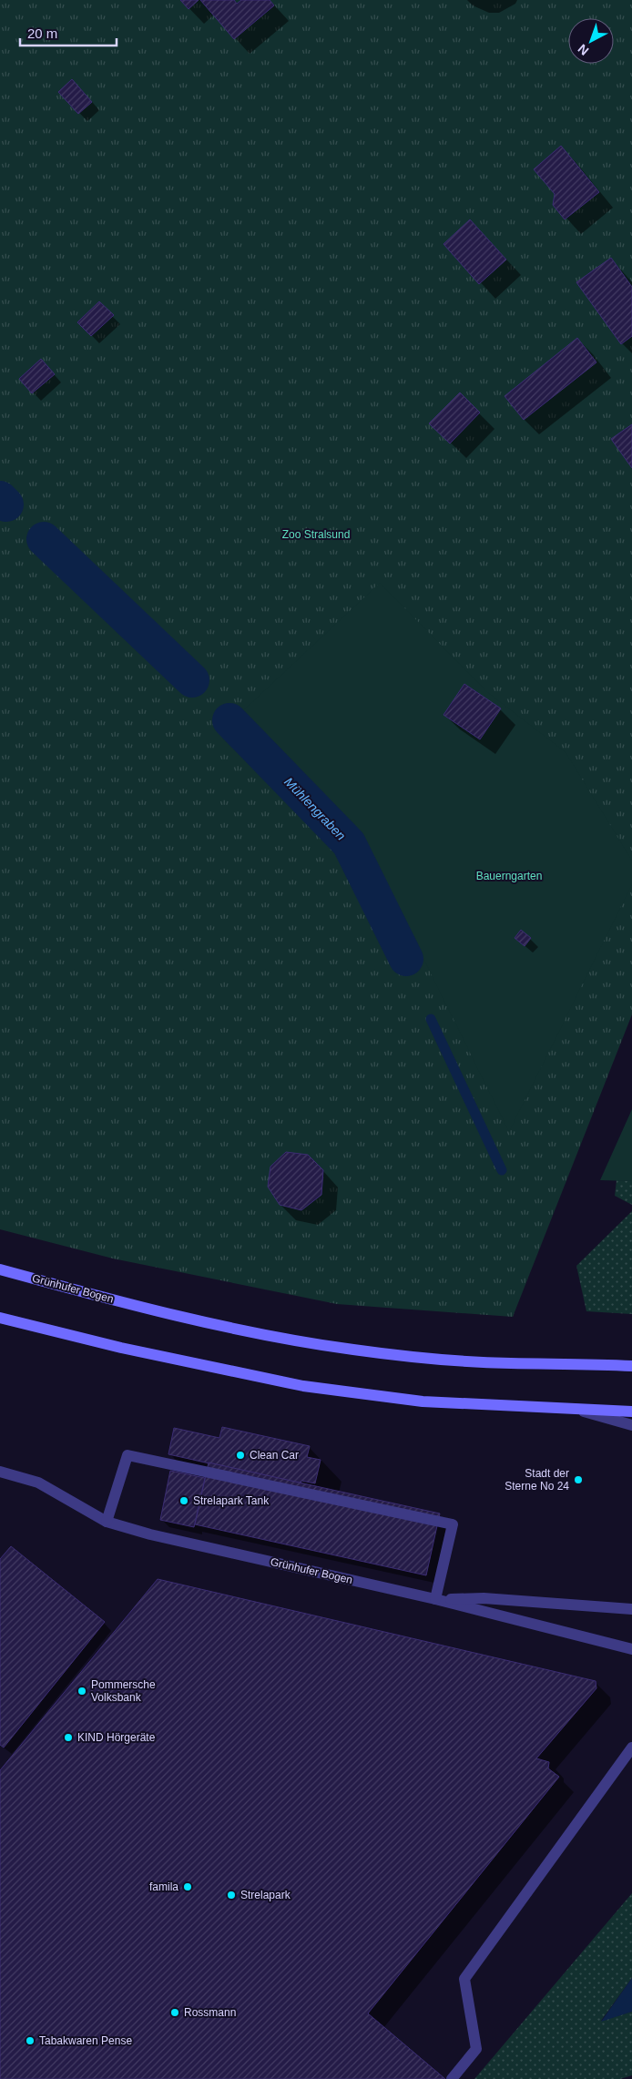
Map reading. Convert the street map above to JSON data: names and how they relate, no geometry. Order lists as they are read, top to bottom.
{
  "streets": {
    "main road": ["Grünhufer Bogen"]
  },
  "water": ["Mühlengraben"],
  "parks": ["Zoo Stralsund", "Bauerngarten"],
  "places": [
    "Clean Car",
    "Stadt der Sterne No 24",
    "Strelapark Tank",
    "Pommersche Volksbank",
    "KIND Hörgeräte",
    "famila",
    "Strelapark",
    "Rossmann",
    "Tabakwaren Pense"
  ],
  "scale_bar": "20 m",
  "north": "bottom left"
}
